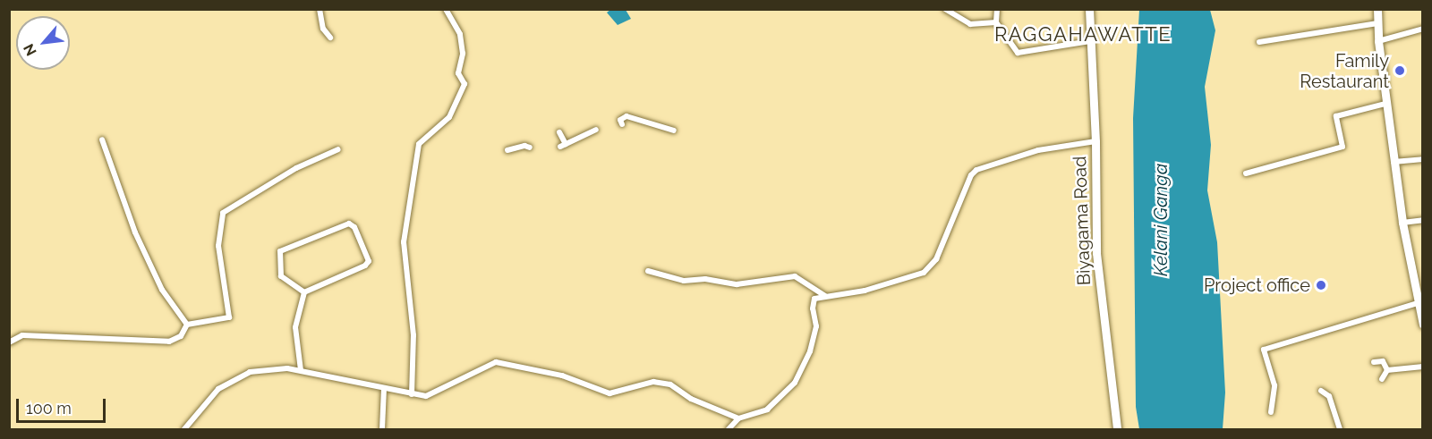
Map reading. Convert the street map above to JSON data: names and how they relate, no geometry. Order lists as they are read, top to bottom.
{
  "streets": {
    "main road": ["Biyagama Road"]
  },
  "districts": ["RAGGAHAWATTE"],
  "water": ["Kelani Ganga"],
  "places": ["Family Restaurant", "Project office"],
  "scale_bar": "100 m",
  "north": "bottom left"
}
